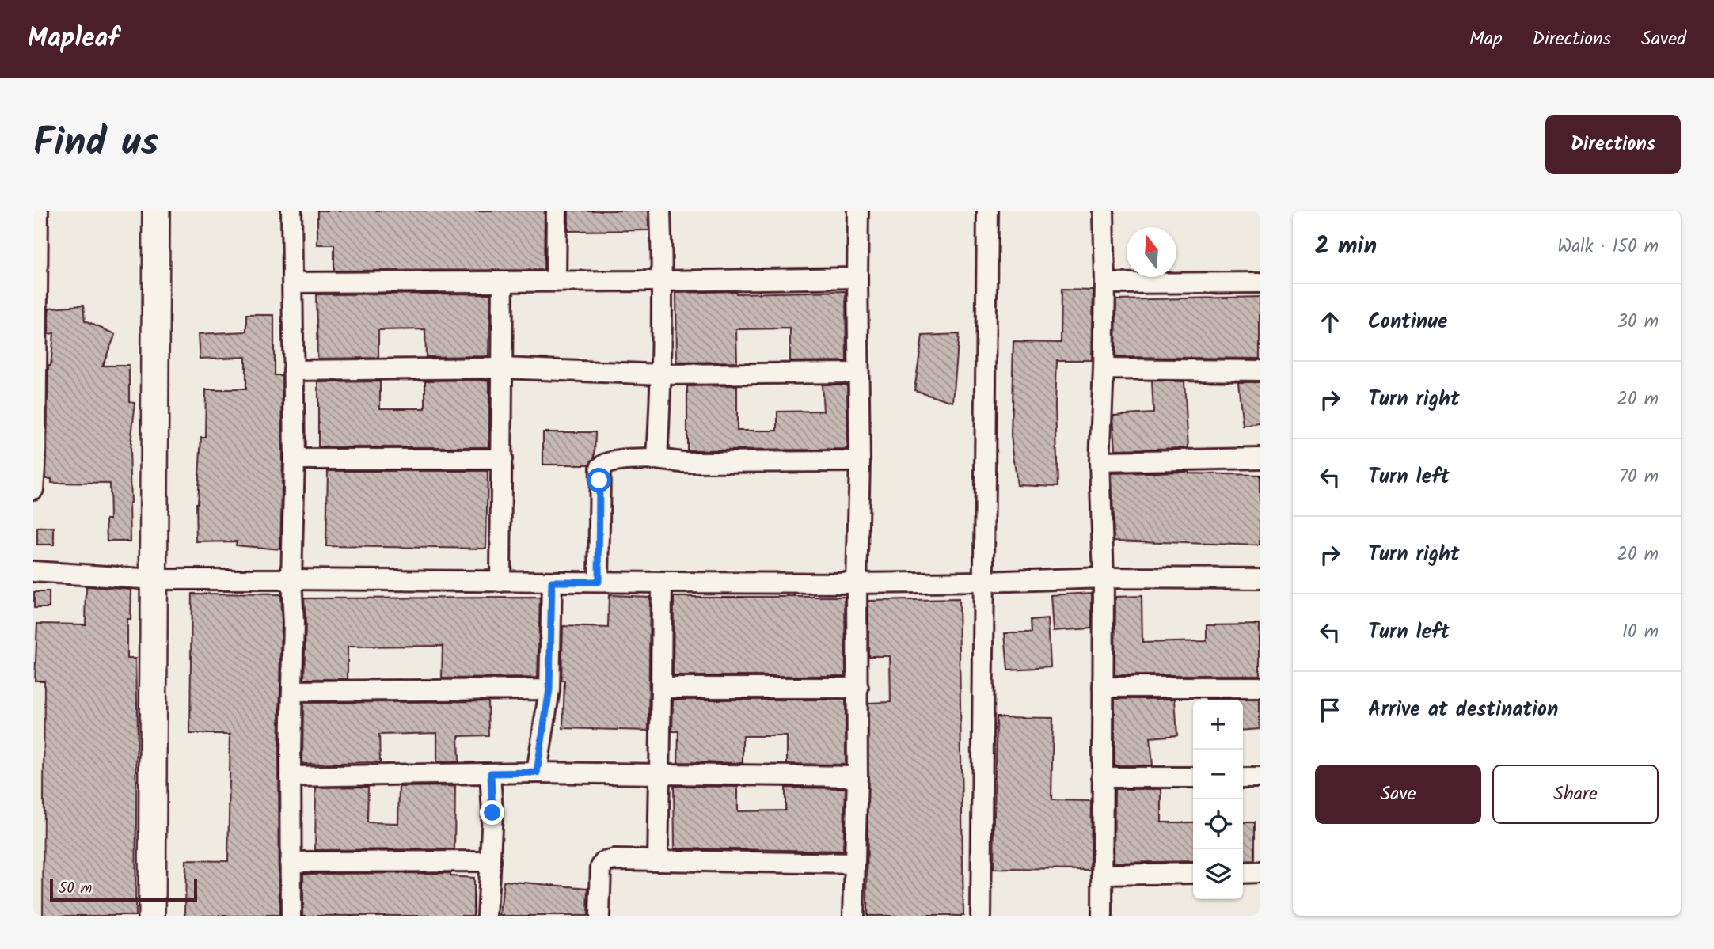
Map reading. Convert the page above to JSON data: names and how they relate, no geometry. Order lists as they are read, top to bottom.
{
  "scale_bar": "50 m",
  "north": "top",
  "page": {
    "header": "Mapleaf",
    "nav": ["Map", "Directions", "Saved"],
    "title": "Find us",
    "buttons": [
      "Directions",
      ["Save", "Share"]
    ],
    "heading": ["2 min", "Walk · 150 m"],
    "list": [
      ["Continue", "30 m"],
      ["Turn right", "20 m"],
      ["Turn left", "70 m"],
      ["Turn right", "20 m"],
      ["Turn left", "10 m"],
      "Arrive at destination"
    ],
    "map_buttons": ["+", "−"],
    "scale": "50 m"
  }
}
